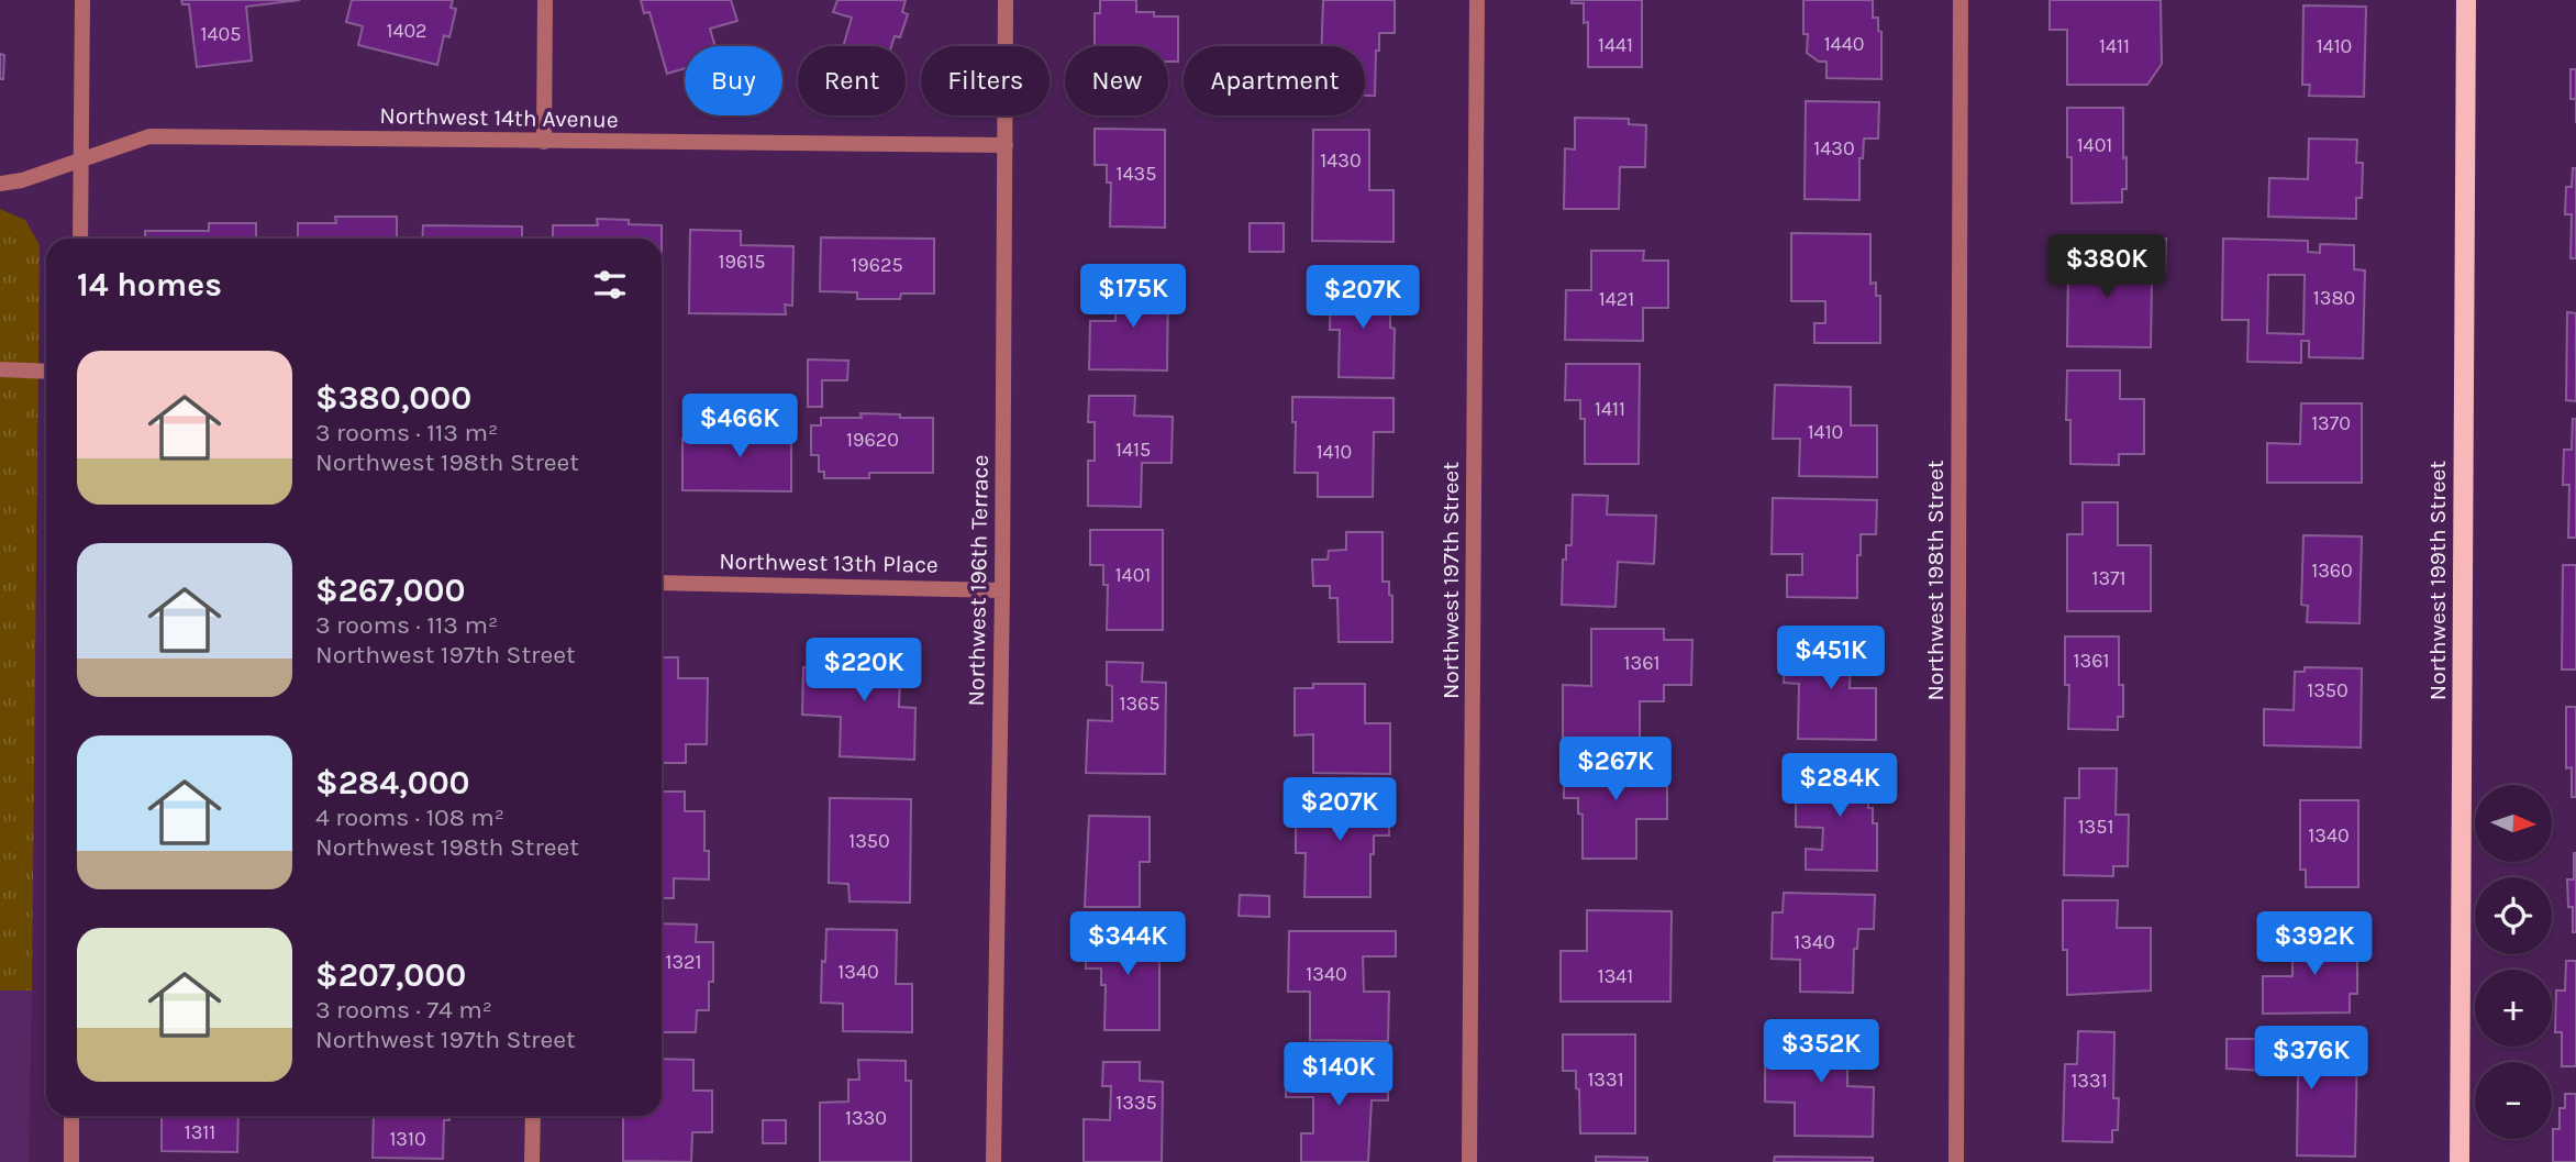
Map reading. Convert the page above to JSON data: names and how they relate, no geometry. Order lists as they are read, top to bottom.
{
  "streets": {
    "main road": ["Northwest 199th Street"],
    "street": [
      "Northwest 14th Avenue",
      "Northwest 13th Place",
      "Northwest 196th Terrace",
      "Northwest 197th Street",
      "Northwest 198th Street"
    ]
  },
  "crossings": [
    ["Northwest 14th Avenue", "Northwest 196th Terrace"],
    ["Northwest 13th Place", "Northwest 196th Terrace"]
  ],
  "house_numbers": [
    "1402",
    "1405",
    "1440",
    "1441",
    "1411",
    "1410",
    "1401",
    "1430",
    "1430",
    "1435",
    "19615",
    "19625",
    "1380",
    "1421",
    "1411",
    "1370",
    "1410",
    "19620",
    "1415",
    "1410",
    "1360",
    "1401",
    "1371",
    "1361",
    "1361",
    "1350",
    "1365",
    "1351",
    "1340",
    "1350",
    "1340",
    "1321",
    "1340",
    "1340",
    "1341",
    "1331",
    "1331",
    "1335",
    "1330",
    "1311",
    "1310"
  ],
  "north": "right",
  "page": {
    "chip": [
      "Buy",
      "Rent",
      "Filters",
      "New",
      "Apartment"
    ],
    "price": [
      "$380K",
      "$175K",
      "$207K",
      "$466K",
      "$451K",
      "$220K",
      "$267K",
      "$284K",
      "$207K",
      "$344K",
      "$392K",
      "$352K",
      "$376K",
      "$140K"
    ],
    "heading": "14 homes",
    "list": [
      {
        "name": "$380,000",
        "note": "3 rooms · 113 m² · Northwest 198th Street"
      },
      {
        "name": "$267,000",
        "note": "3 rooms · 113 m² · Northwest 197th Street"
      },
      {
        "name": "$284,000",
        "note": "4 rooms · 108 m² · Northwest 198th Street"
      },
      {
        "name": "$207,000",
        "note": "3 rooms · 74 m² · Northwest 197th Street"
      }
    ],
    "map_buttons": ["+", "−"]
  }
}
